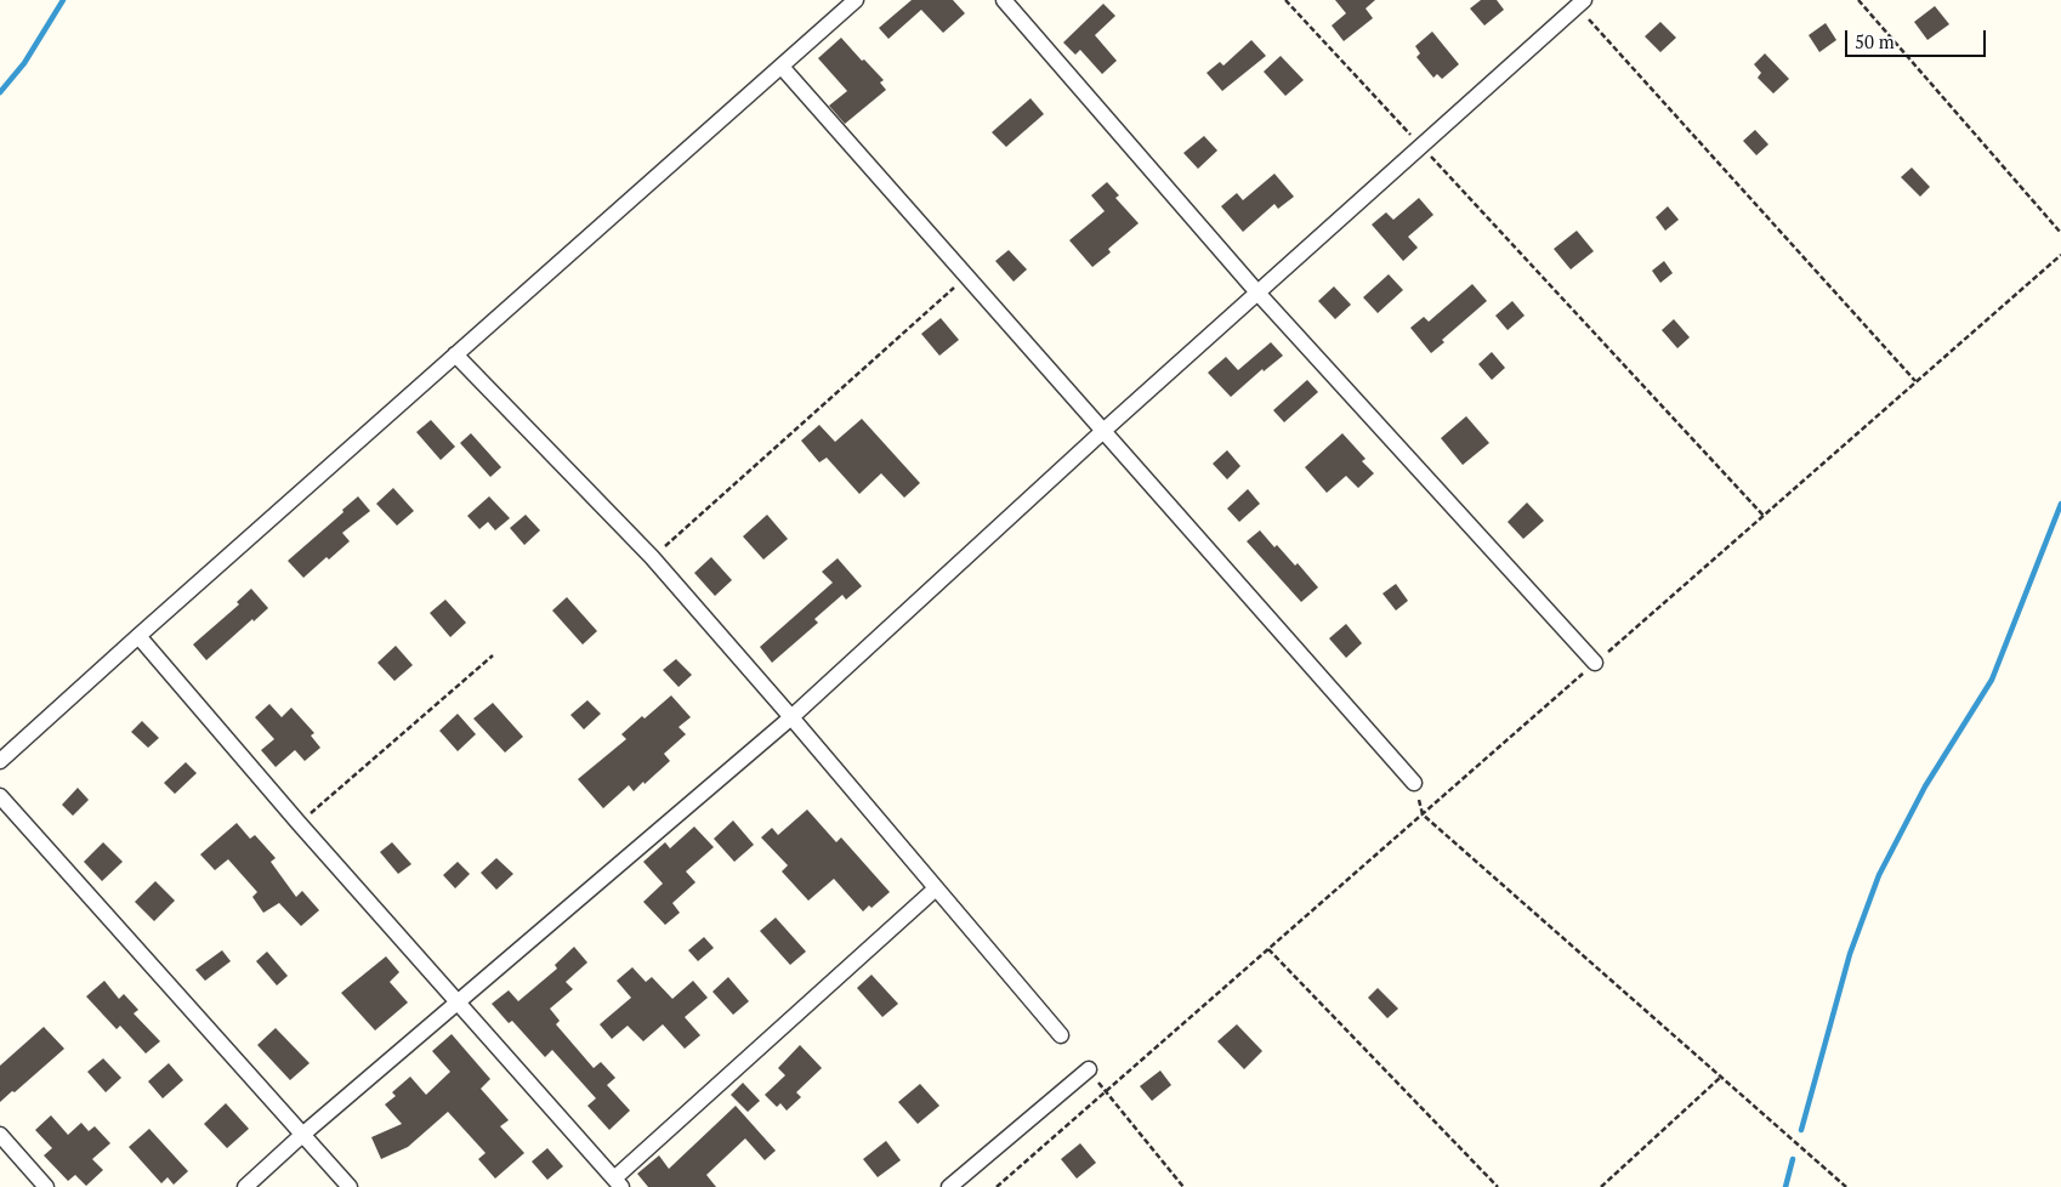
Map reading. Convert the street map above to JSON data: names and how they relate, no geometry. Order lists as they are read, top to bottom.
{
  "scale_bar": "50 m"
}
